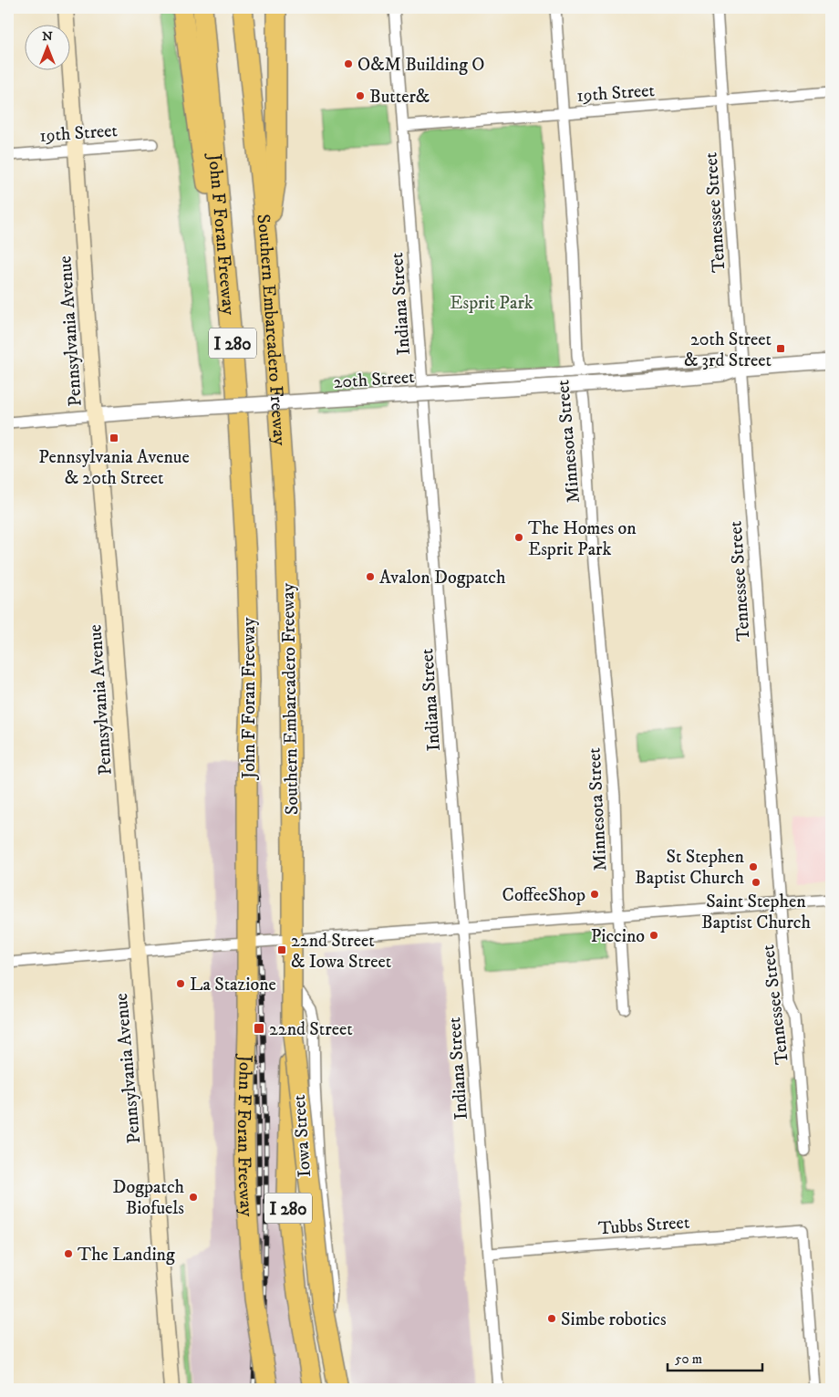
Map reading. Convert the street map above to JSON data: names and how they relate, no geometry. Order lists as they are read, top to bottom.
{
  "streets": {
    "highway": ["John F Foran Freeway", "Southern Embarcadero Freeway", "I 280"],
    "main road": ["Pennsylvania Avenue"],
    "street": [
      "19th Street",
      "Tennessee Street",
      "Indiana Street",
      "20th Street",
      "Minnesota Street",
      "Iowa Street",
      "Tubbs Street"
    ]
  },
  "crossings": [
    ["19th Street", "Tennessee Street"],
    ["19th Street", "Indiana Street"],
    ["19th Street", "Pennsylvania Avenue"],
    ["19th Street", "Minnesota Street"],
    ["Tennessee Street", "20th Street"],
    ["Indiana Street", "20th Street"],
    ["Indiana Street", "Tubbs Street"],
    ["Pennsylvania Avenue", "20th Street"],
    ["20th Street", "Minnesota Street"]
  ],
  "parks": ["Esprit Park"],
  "places": {
    "other": [
      "O&M Building O",
      "Butter&",
      "The Homes on Esprit Park",
      "Avalon Dogpatch",
      "St Stephen Baptist Church",
      "Saint Stephen Baptist Church",
      "CoffeeShop",
      "Piccino",
      "La Stazione",
      "Dogpatch Biofuels",
      "The Landing",
      "Simbe robotics"
    ],
    "transit": [
      "20th Street & 3rd Street",
      "Pennsylvania Avenue & 20th Street",
      "22nd Street & Iowa Street",
      "22nd Street"
    ]
  },
  "scale_bar": "50 m",
  "north": "top"
}
